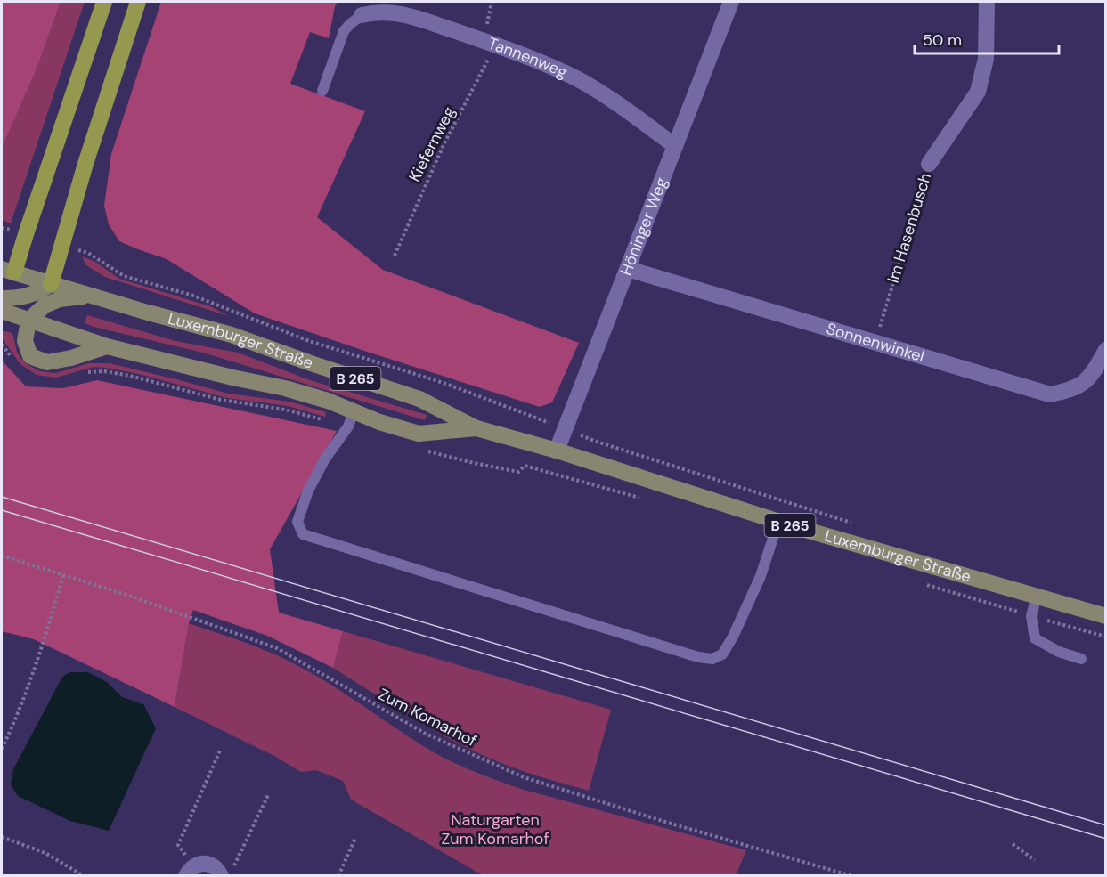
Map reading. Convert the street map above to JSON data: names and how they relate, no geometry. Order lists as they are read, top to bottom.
{
  "streets": {
    "main road": ["Luxemburger Straße", "B 265"],
    "street": [
      "Tannenweg",
      "Höninger Weg",
      "Im Hasenbusch",
      "Sonnenwinkel"
    ],
    "path": ["Kiefernweg", "Zum Komarhof"]
  },
  "crossings": [
    ["Tannenweg", "Kiefernweg"],
    ["Tannenweg", "Höninger Weg"],
    ["Höninger Weg", "Luxemburger Straße"],
    ["Höninger Weg", "Sonnenwinkel"],
    ["Im Hasenbusch", "Sonnenwinkel"]
  ],
  "parks": ["Naturgarten Zum Komarhof"],
  "scale_bar": "50 m"
}
